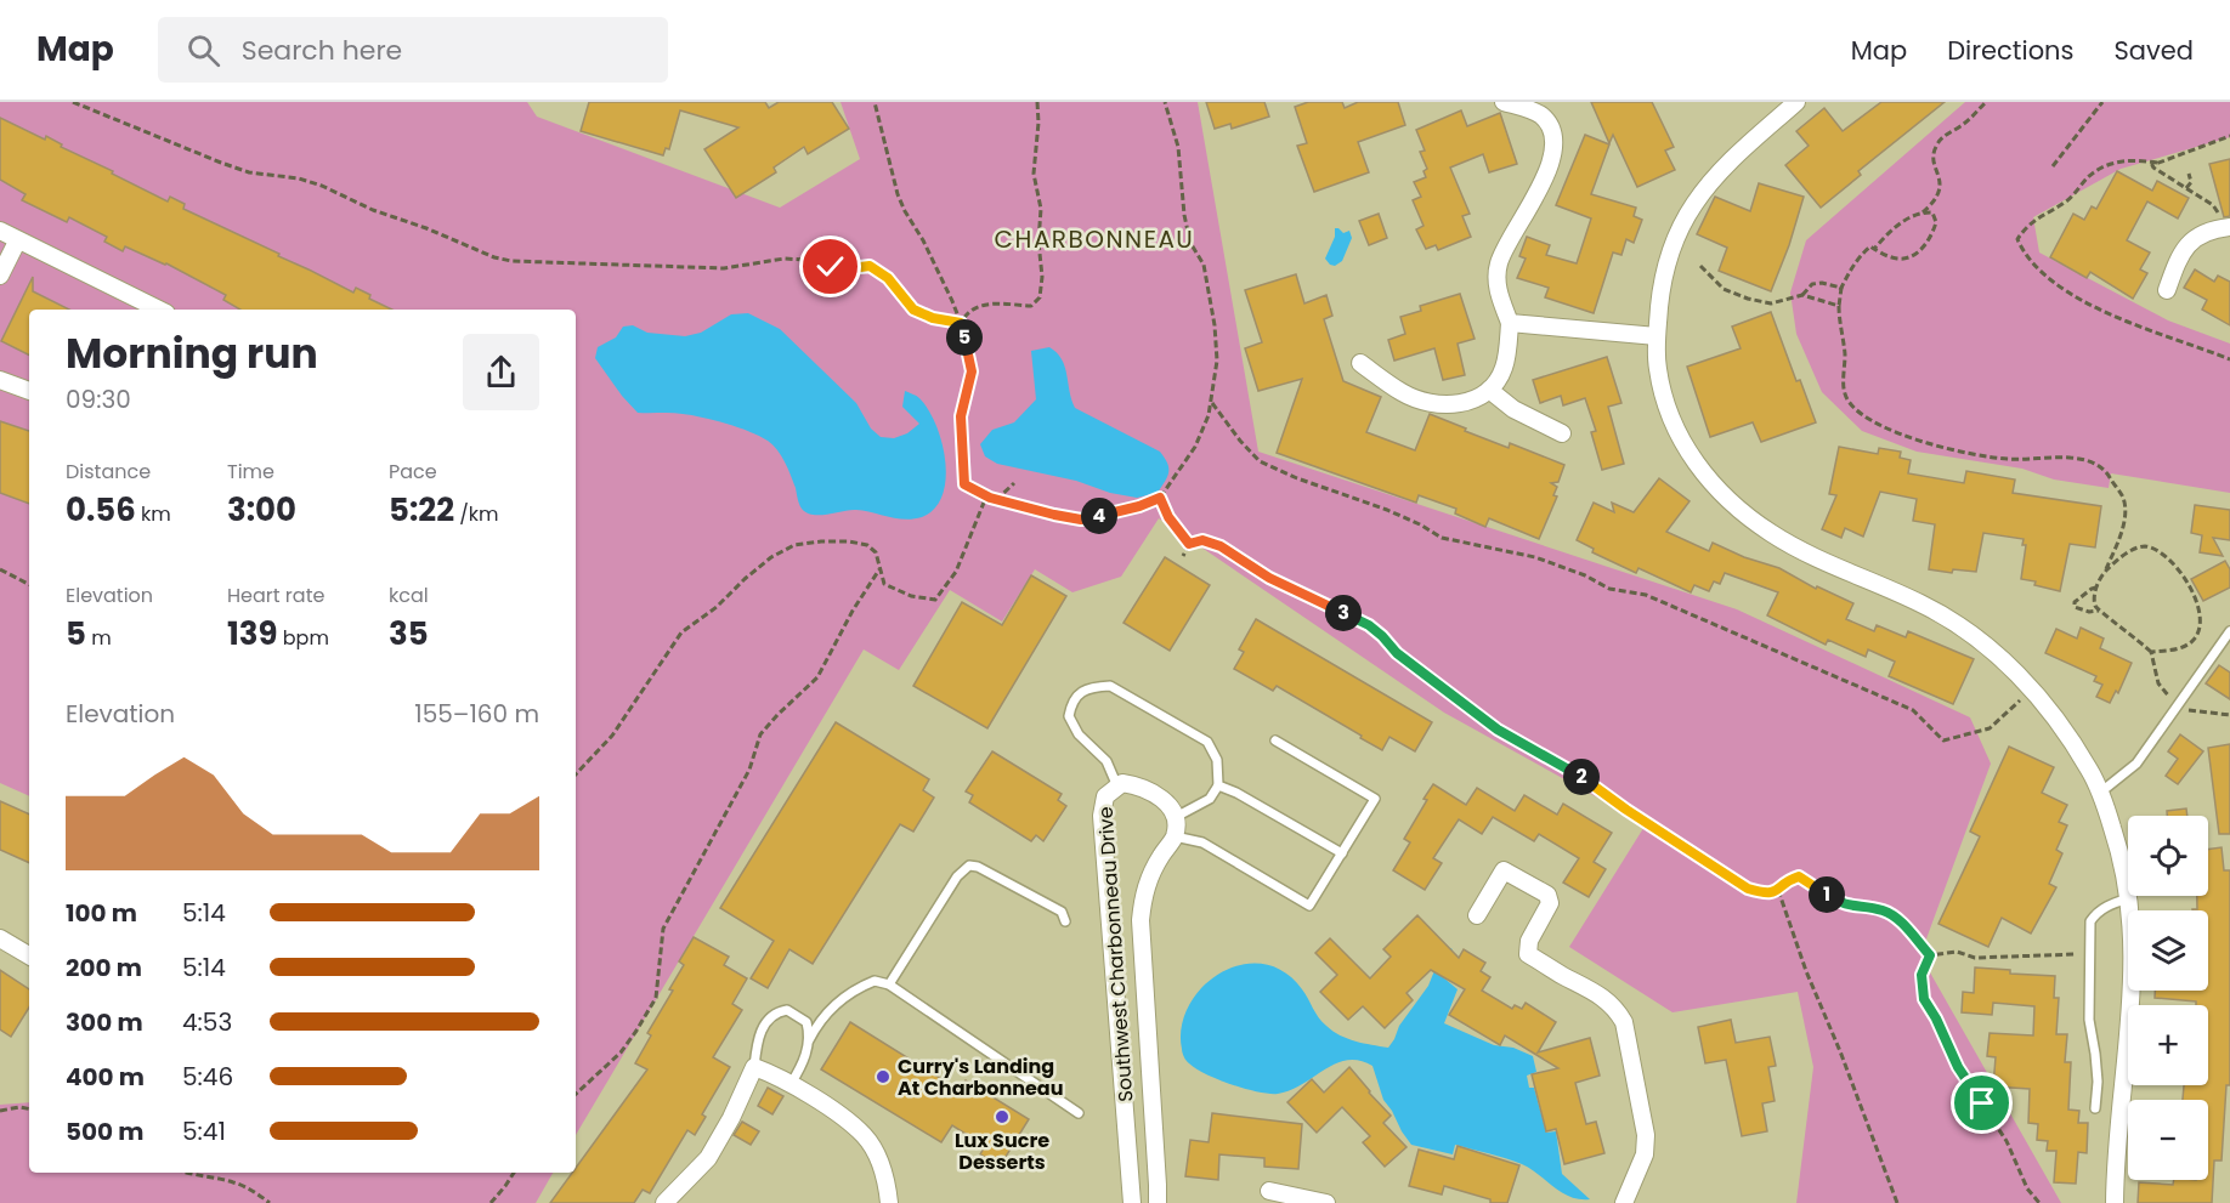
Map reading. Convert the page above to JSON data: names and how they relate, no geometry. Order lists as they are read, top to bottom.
{
  "streets": {
    "street": ["Southwest Charbonneau Drive"]
  },
  "districts": ["CHARBONNEAU"],
  "places": ["Curry's Landing At Charbonneau", "Lux Sucre Desserts"],
  "page": {
    "header": "Map",
    "search": "Search here",
    "nav": ["Map", "Directions", "Saved"],
    "heading": ["Morning run", "09:30"],
    "pins": [
      "5",
      "4",
      "3",
      "2",
      "1"
    ],
    "stats": [
      ["Distance", "0.56 km"],
      ["Time", "3:00"],
      ["Pace", "5:22 /km"],
      ["Elevation", "5 m"],
      ["Heart rate", "139 bpm"],
      ["kcal", "35"]
    ],
    "chart": ["Elevation", "155–160 m"],
    "map_buttons": ["+", "−"],
    "list": [
      {
        "name": "100 m",
        "note": "5:14"
      },
      {
        "name": "200 m",
        "note": "5:14"
      },
      {
        "name": "300 m",
        "note": "4:53"
      },
      {
        "name": "400 m",
        "note": "5:46"
      },
      {
        "name": "500 m",
        "note": "5:41"
      }
    ]
  }
}
